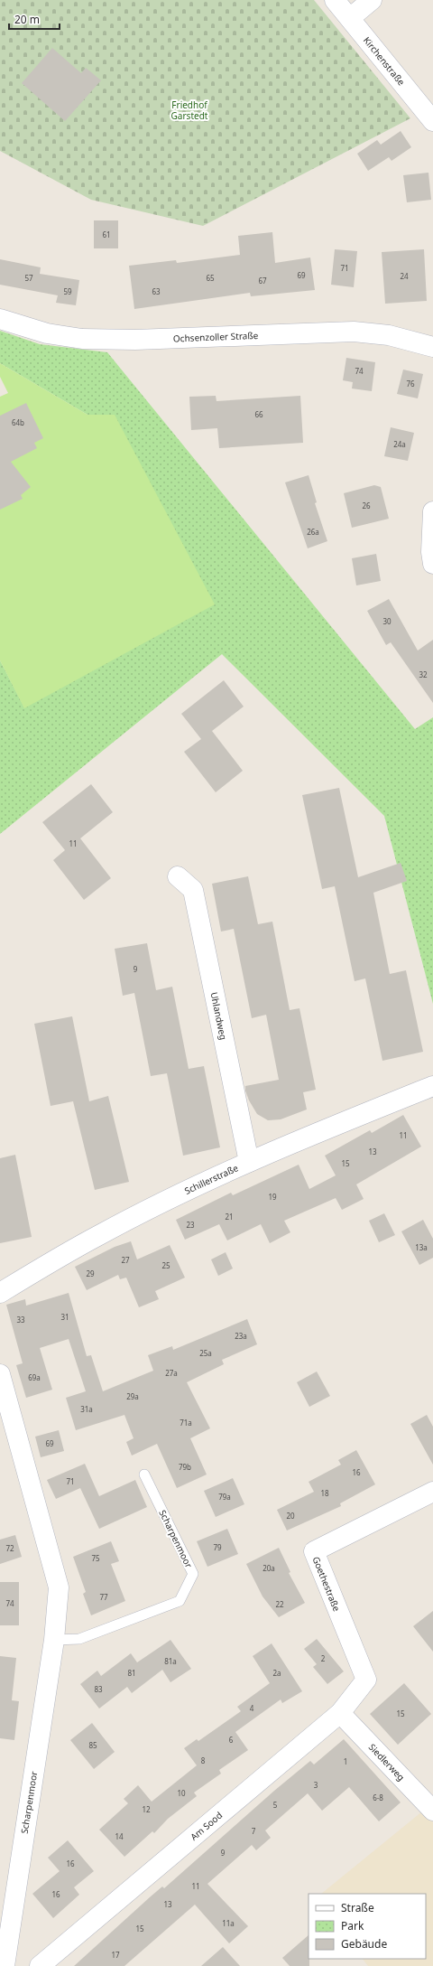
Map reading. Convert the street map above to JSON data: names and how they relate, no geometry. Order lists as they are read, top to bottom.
{
  "streets": {
    "street": [
      "Kirchenstraße",
      "Ochsenzoller Straße",
      "Uhlandweg",
      "Schillerstraße",
      "Scharpenmoor",
      "Goethestraße",
      "Siedlerweg",
      "Am Sood"
    ]
  },
  "crossings": [
    ["Uhlandweg", "Schillerstraße"],
    ["Goethestraße", "Am Sood"],
    ["Siedlerweg", "Am Sood"]
  ],
  "parks": ["Friedhof Garstedt"],
  "house_numbers": [
    "61",
    "71",
    "69",
    "24",
    "57",
    "65",
    "67",
    "59",
    "63",
    "74",
    "76",
    "66",
    "64b",
    "24a",
    "26",
    "26a",
    "30",
    "32",
    "11",
    "9",
    "11",
    "13",
    "15",
    "19",
    "21",
    "23",
    "13a",
    "27",
    "25",
    "29",
    "31",
    "33",
    "23a",
    "25a",
    "27a",
    "69a",
    "29a",
    "31a",
    "71a",
    "69",
    "79b",
    "16",
    "71",
    "18",
    "79a",
    "20",
    "79",
    "72",
    "75",
    "20a",
    "77",
    "74",
    "22",
    "2",
    "81a",
    "81",
    "2a",
    "83",
    "4",
    "15",
    "6",
    "85",
    "8",
    "1",
    "3",
    "10",
    "6-8",
    "5",
    "12",
    "7",
    "14",
    "9",
    "16",
    "11",
    "16",
    "13",
    "11a",
    "15",
    "17"
  ],
  "legend": ["Straße", "Park", "Gebäude"],
  "scale_bar": "20 m"
}
